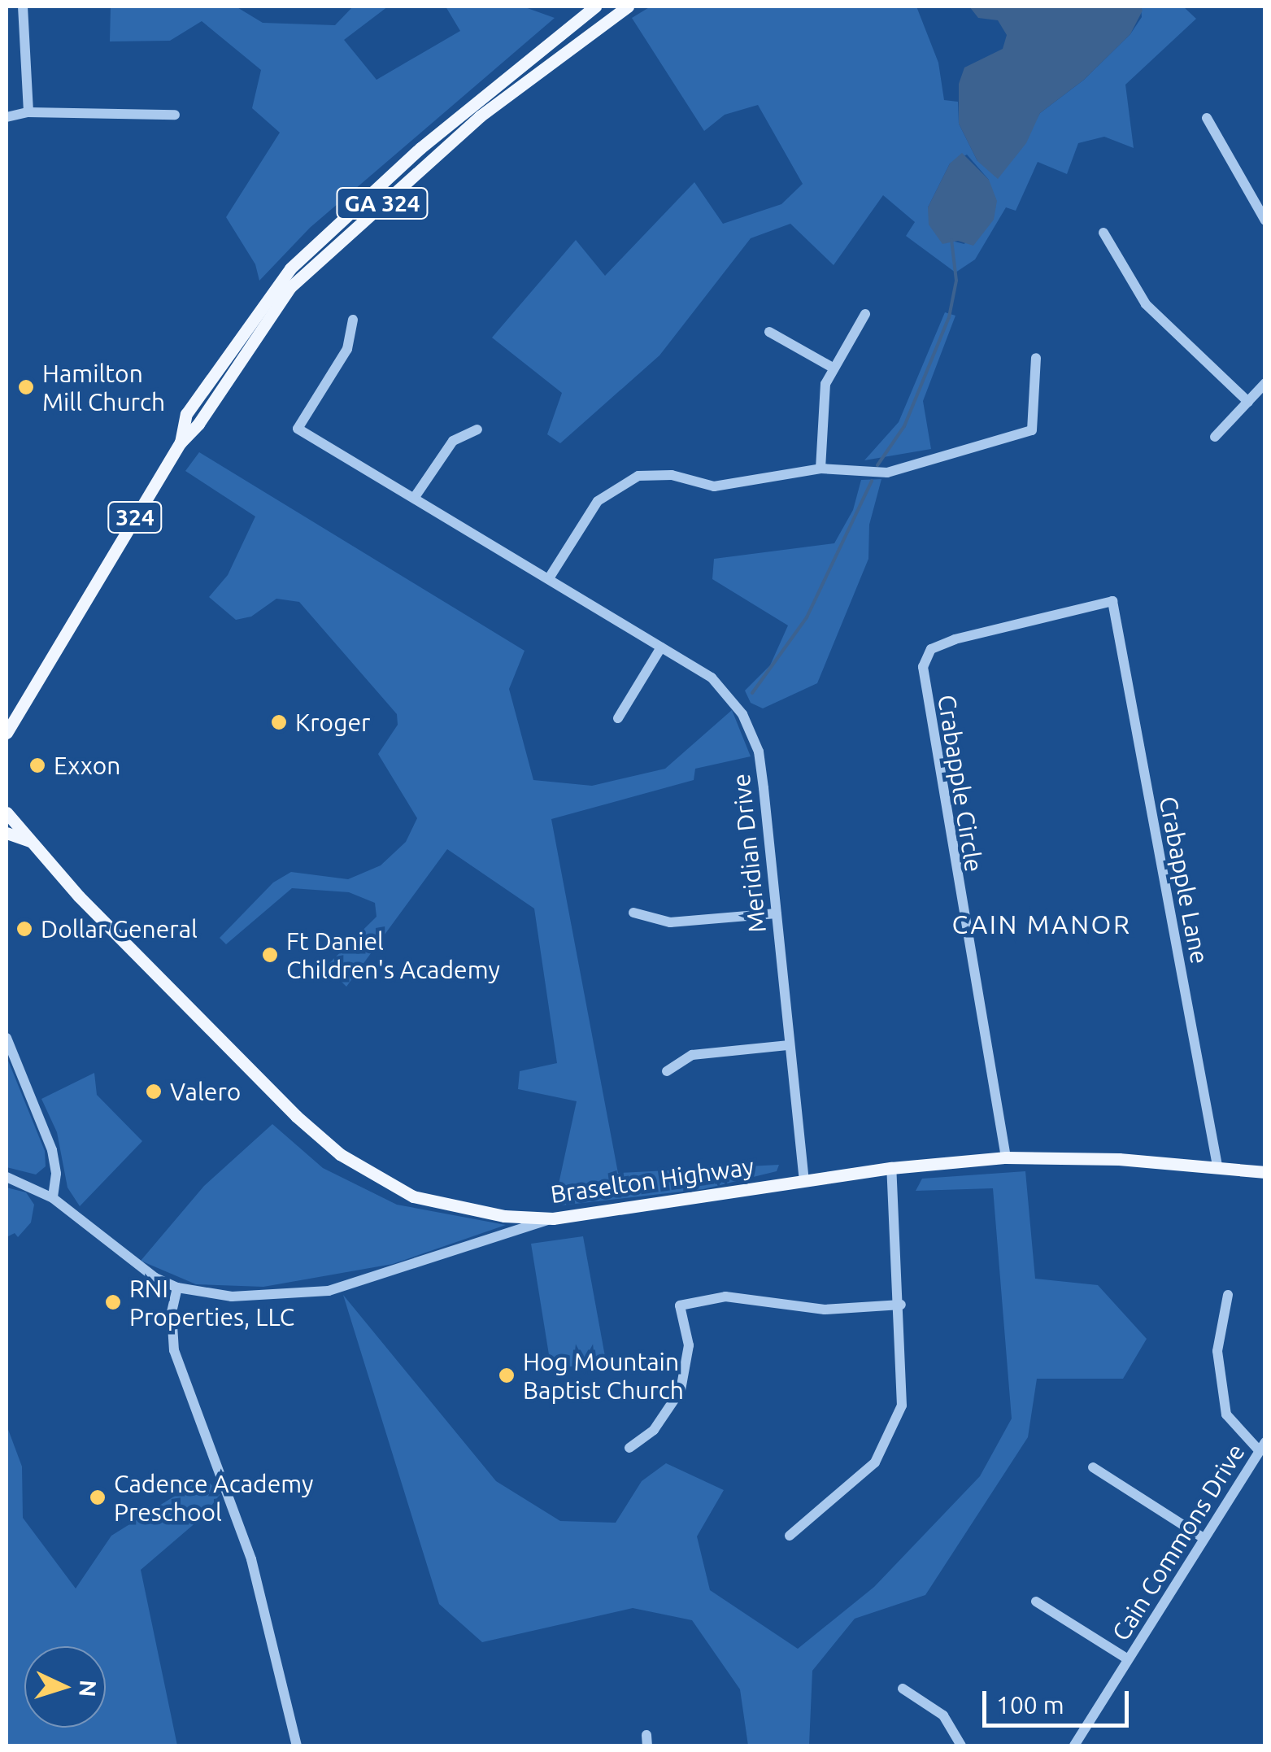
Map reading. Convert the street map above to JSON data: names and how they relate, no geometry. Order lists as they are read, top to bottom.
{
  "streets": {
    "main road": ["GA 324", "324", "Braselton Highway"],
    "street": [
      "Crabapple Circle",
      "Meridian Drive",
      "Crabapple Lane",
      "Cain Commons Drive"
    ]
  },
  "crossings": [
    ["GA 324", "324"],
    ["Crabapple Circle", "Crabapple Lane"],
    ["Crabapple Circle", "Braselton Highway"],
    ["Meridian Drive", "Braselton Highway"],
    ["Crabapple Lane", "Braselton Highway"]
  ],
  "districts": ["CAIN MANOR"],
  "places": [
    "Hamilton Mill Church",
    "Kroger",
    "Exxon",
    "Dollar General",
    "Ft Daniel Children's Academy",
    "Valero",
    "RNI Properties, LLC",
    "Hog Mountain Baptist Church",
    "Cadence Academy Preschool"
  ],
  "scale_bar": "100 m",
  "north": "right"
}
